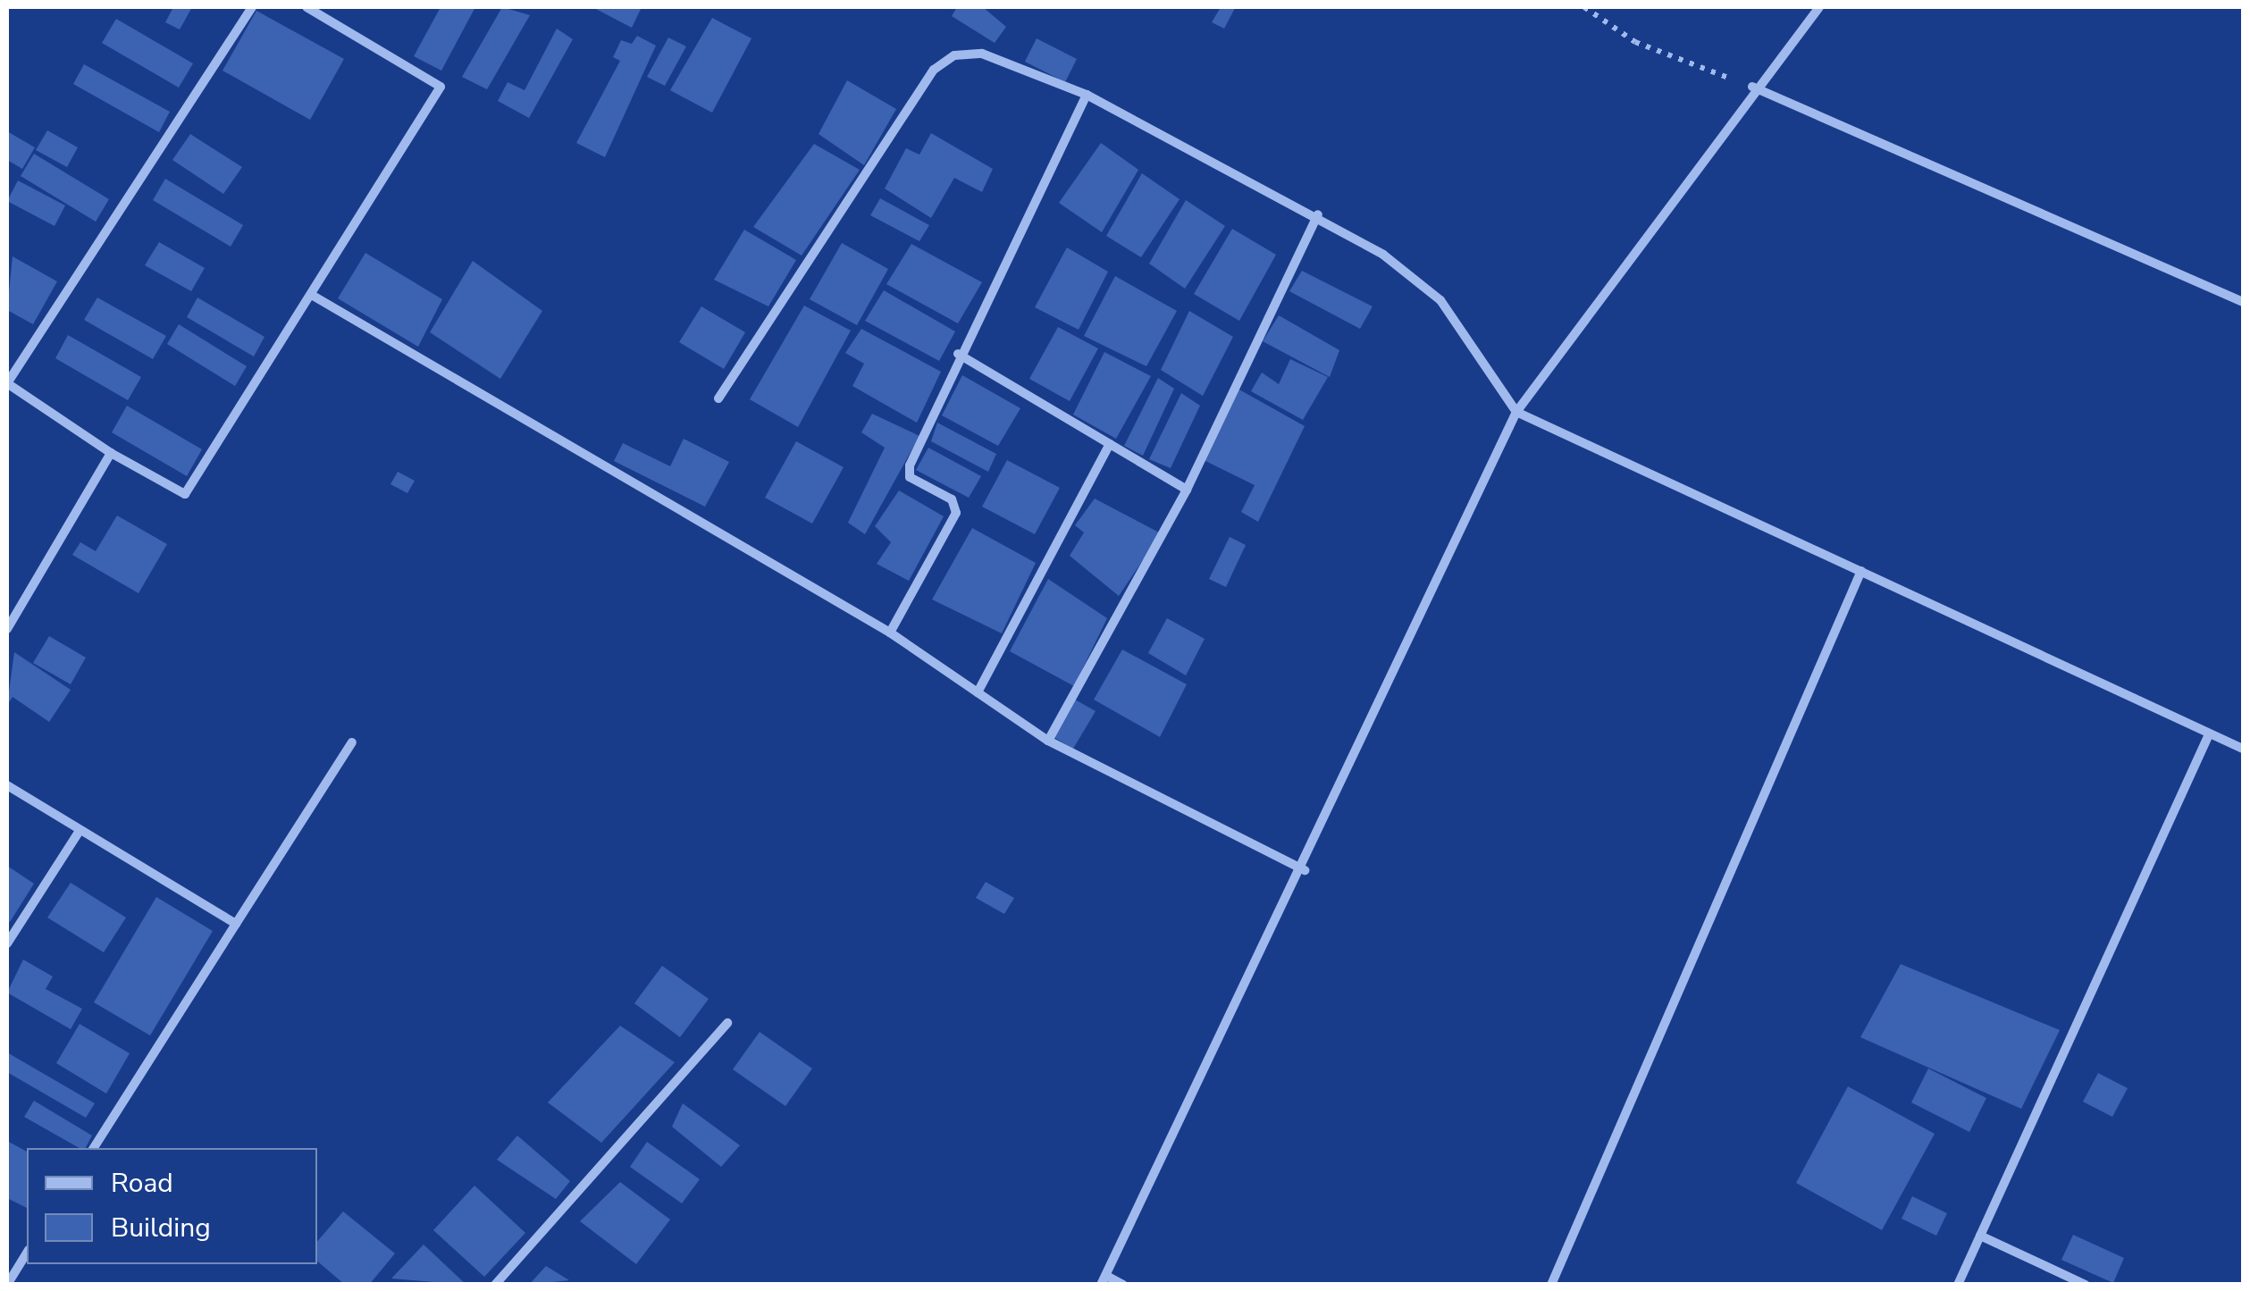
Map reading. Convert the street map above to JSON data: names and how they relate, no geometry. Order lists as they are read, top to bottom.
{
  "legend": ["Road", "Building"]
}
